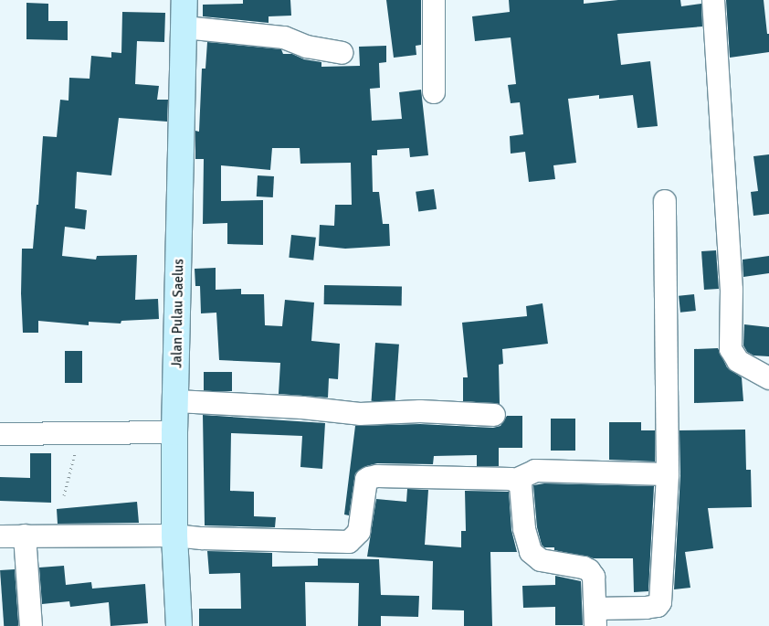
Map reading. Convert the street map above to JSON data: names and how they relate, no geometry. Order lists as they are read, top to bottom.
{
  "streets": {
    "street": ["Jalan Pulau Saelus"]
  }
}
